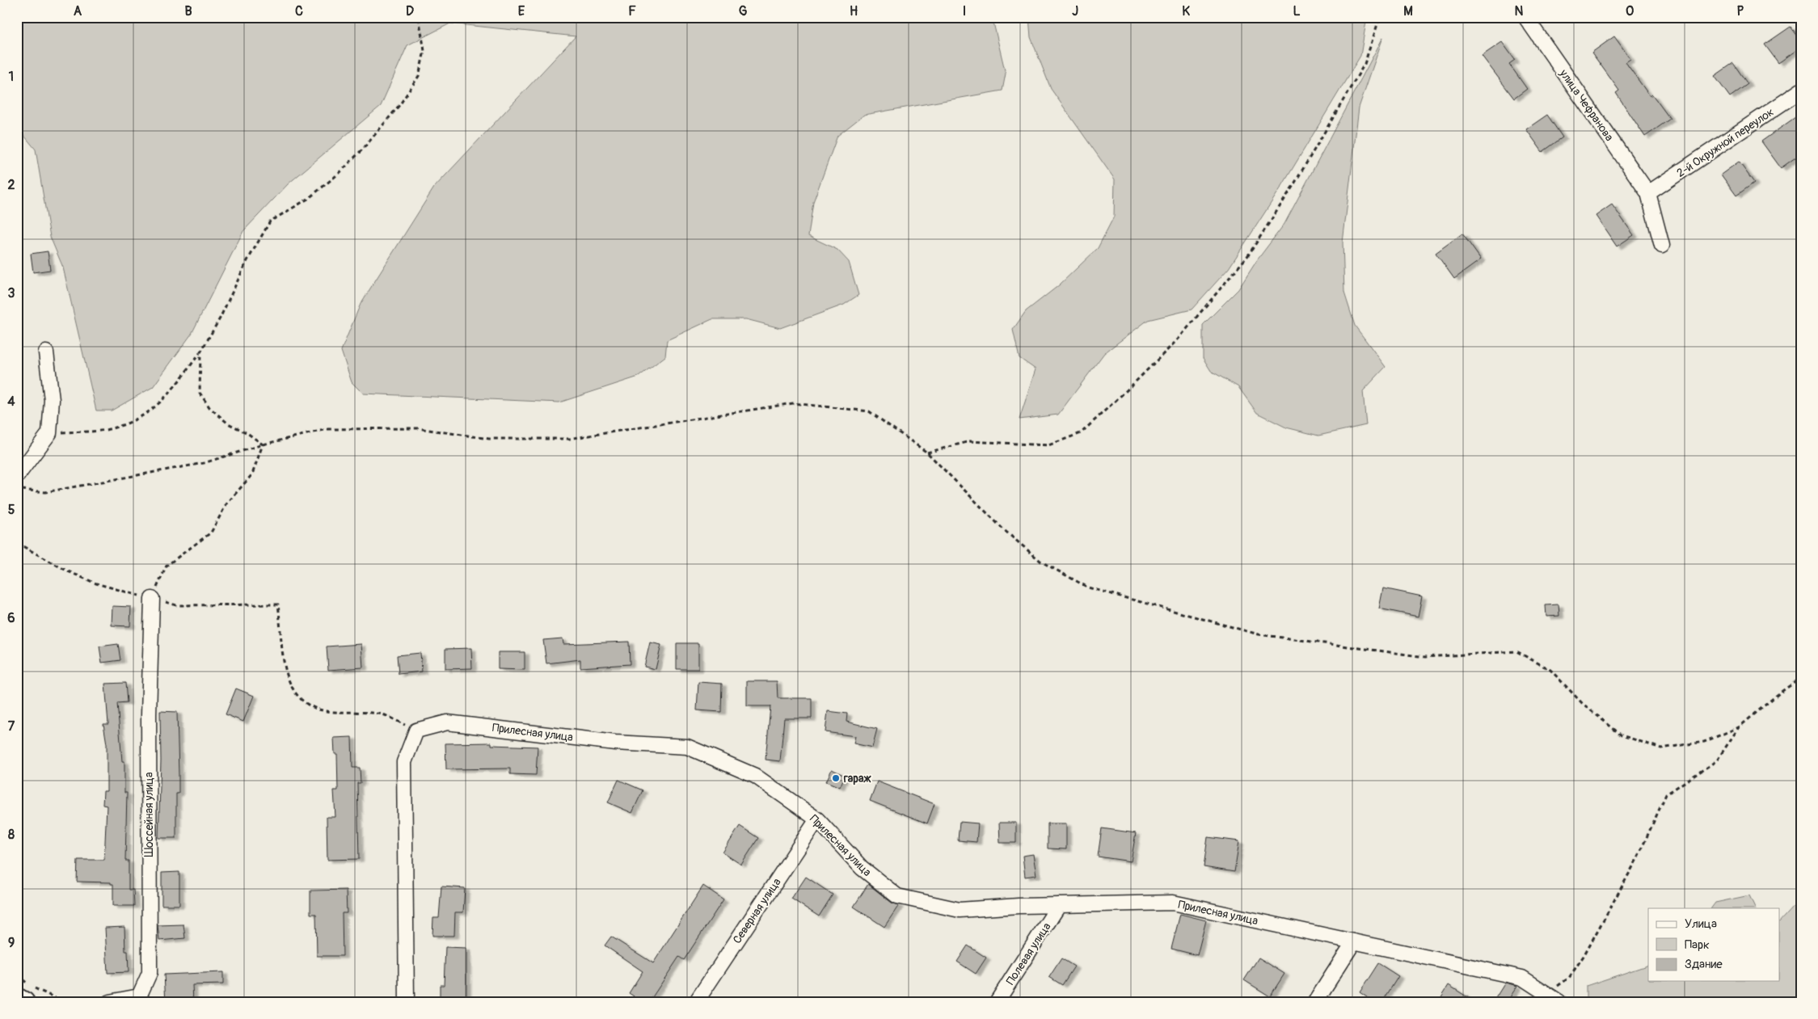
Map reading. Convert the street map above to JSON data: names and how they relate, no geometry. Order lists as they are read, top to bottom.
{
  "streets": {
    "street": [
      "улица Чефранова",
      "2-й Окружной переулок",
      "Прилесная улица",
      "Шоссейная улица",
      "Северная улица",
      "Полевая улица"
    ]
  },
  "crossings": [
    ["улица Чефранова", "2-й Окружной переулок"],
    ["Прилесная улица", "Северная улица"],
    ["Прилесная улица", "Полевая улица"]
  ],
  "places": ["гараж"],
  "legend": ["Улица", "Парк", "Здание"],
  "grid": {
    "columns": [
      "A",
      "B",
      "C",
      "D",
      "E",
      "F",
      "G",
      "H",
      "I",
      "J",
      "K",
      "L",
      "M",
      "N",
      "O",
      "P"
    ],
    "rows": [
      "1",
      "2",
      "3",
      "4",
      "5",
      "6",
      "7",
      "8",
      "9"
    ]
  }
}
